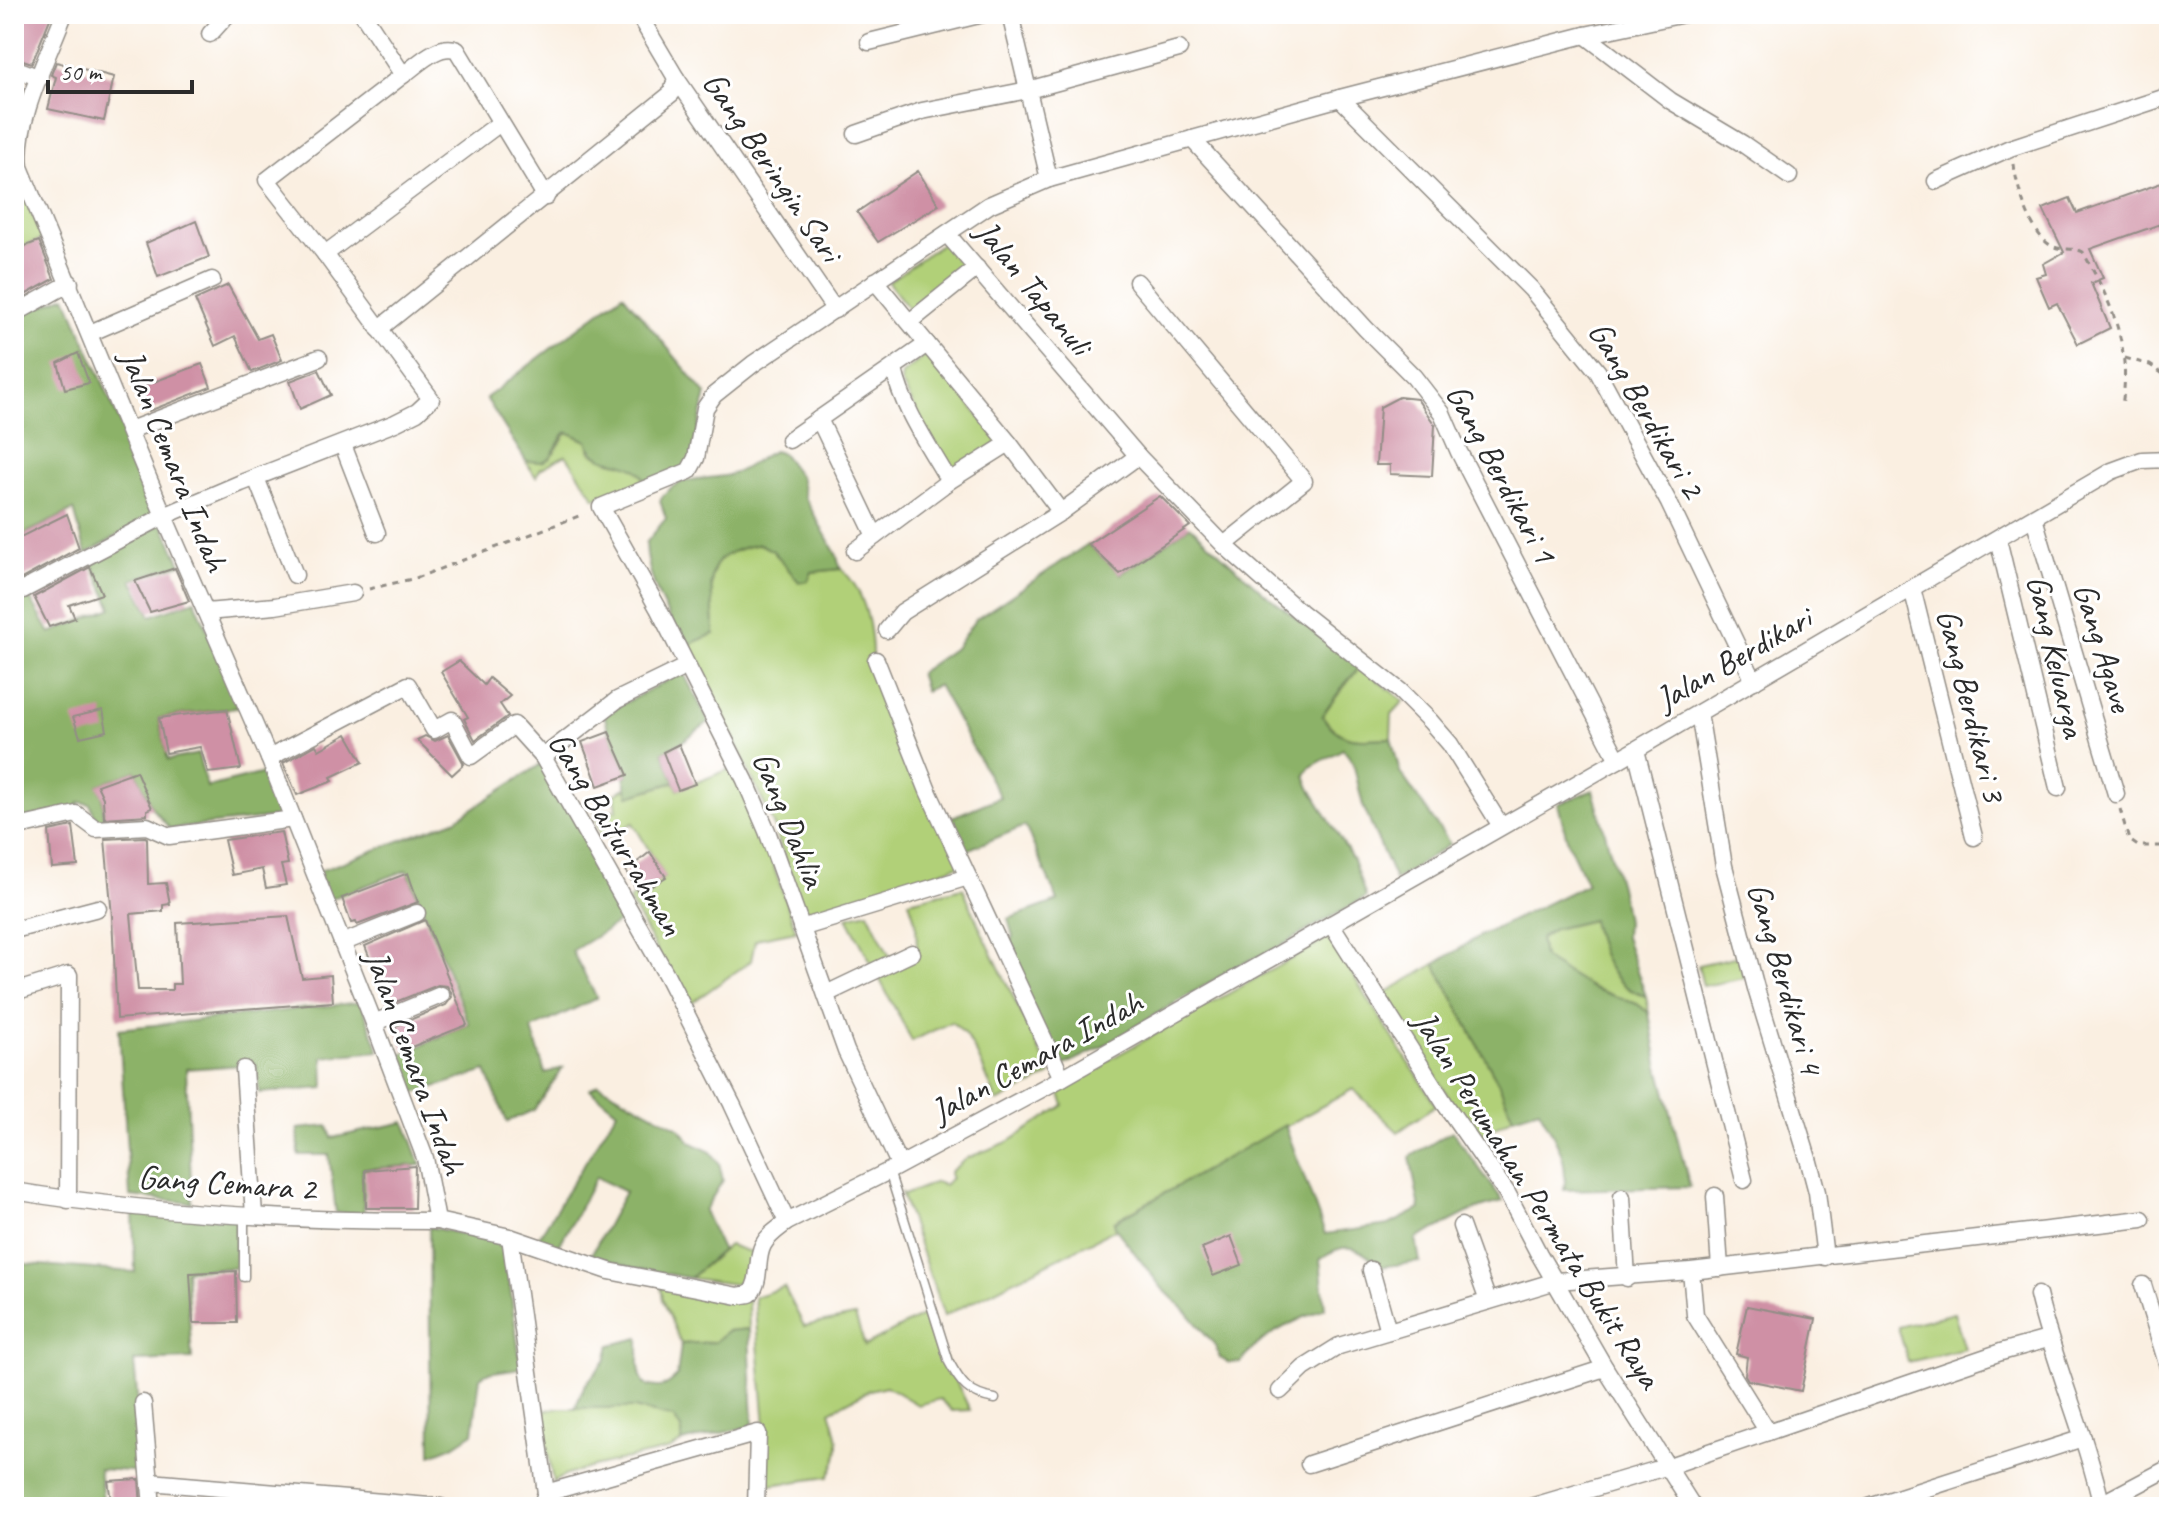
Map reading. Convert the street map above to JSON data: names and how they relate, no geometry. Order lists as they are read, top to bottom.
{
  "streets": {
    "street": [
      "Gang Beringin Sari",
      "Jalan Tapanuli",
      "Gang Berdikari 2",
      "Jalan Cemara Indah",
      "Gang Berdikari 1",
      "Gang Agave",
      "Gang Keluarga",
      "Jalan Berdikari",
      "Gang Berdikari 3",
      "Gang Dahlia",
      "Gang Baiturrahman",
      "Gang Berdikari 4",
      "Gang Cemara 2",
      "Jalan Perumahan Permata Bukit Raya"
    ]
  },
  "crossings": [
    ["Jalan Tapanuli", "Gang Berdikari 2"],
    ["Jalan Tapanuli", "Gang Berdikari 1"],
    ["Jalan Tapanuli", "Jalan Berdikari"],
    ["Gang Berdikari 2", "Jalan Berdikari"],
    ["Jalan Cemara Indah", "Jalan Berdikari"],
    ["Jalan Cemara Indah", "Gang Dahlia"],
    ["Jalan Cemara Indah", "Gang Baiturrahman"],
    ["Jalan Cemara Indah", "Gang Cemara 2"],
    ["Jalan Cemara Indah", "Jalan Perumahan Permata Bukit Raya"],
    ["Gang Berdikari 1", "Jalan Berdikari"],
    ["Gang Agave", "Jalan Berdikari"],
    ["Gang Keluarga", "Jalan Berdikari"],
    ["Jalan Berdikari", "Gang Berdikari 3"],
    ["Jalan Berdikari", "Gang Berdikari 4"],
    ["Jalan Berdikari", "Jalan Perumahan Permata Bukit Raya"]
  ],
  "scale_bar": "50 m"
}
